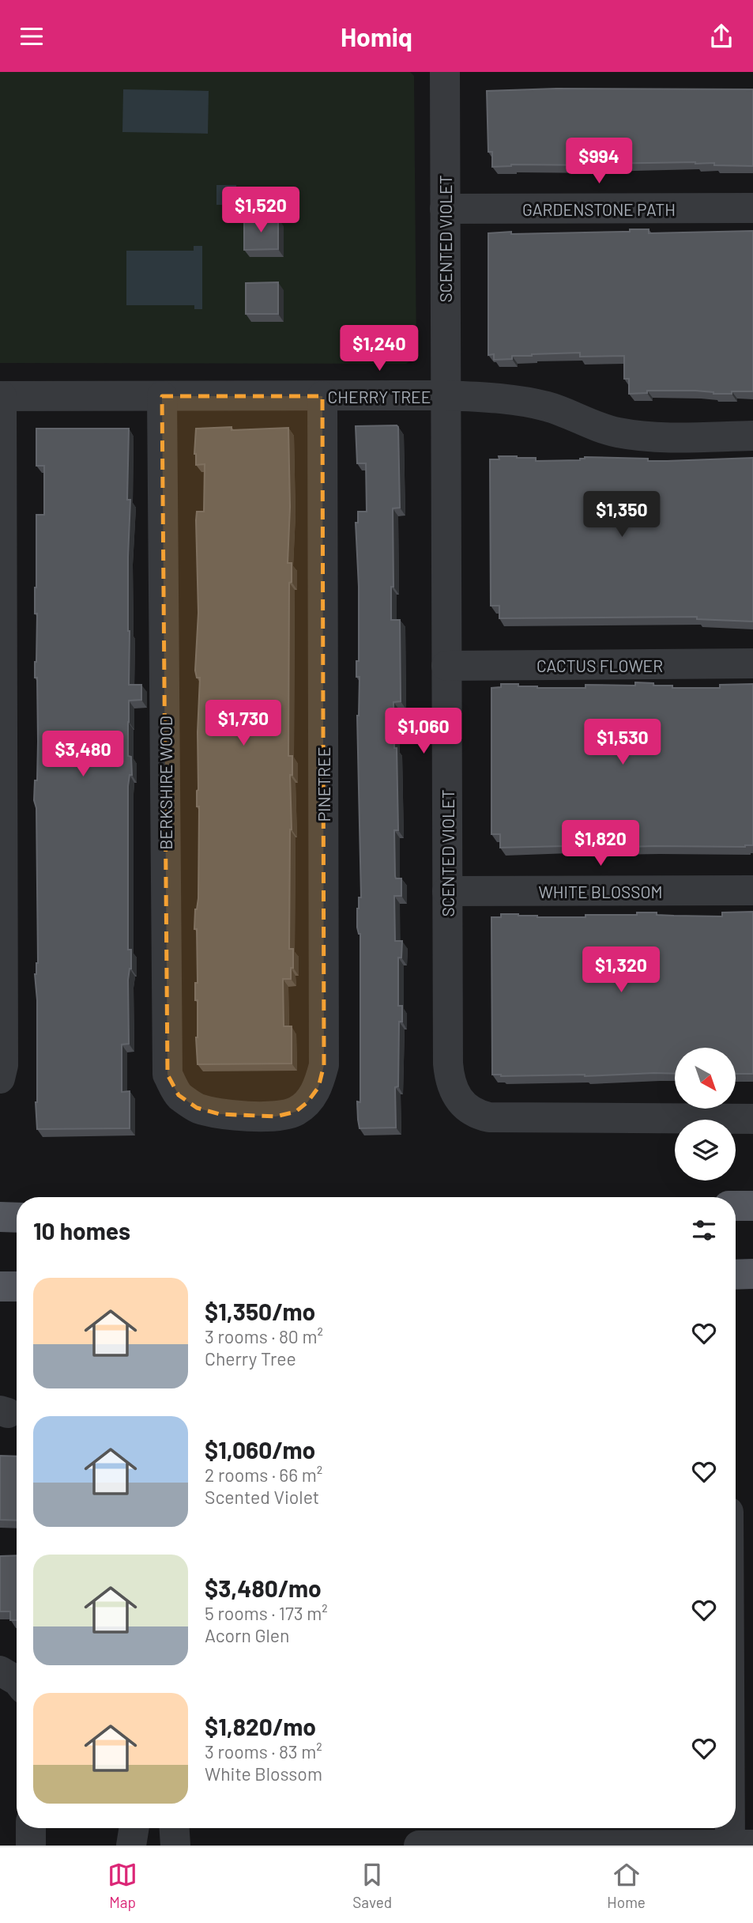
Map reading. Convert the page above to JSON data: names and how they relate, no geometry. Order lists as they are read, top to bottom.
{
  "streets": {
    "street": [
      "GARDENSTONE PATH",
      "SCENTED VIOLET",
      "CHERRY TREE",
      "CACTUS FLOWER",
      "BERKSHIRE WOOD",
      "PINETREE",
      "WHITE BLOSSOM"
    ]
  },
  "crossings": [
    ["GARDENSTONE PATH", "SCENTED VIOLET"],
    ["SCENTED VIOLET", "CHERRY TREE"],
    ["SCENTED VIOLET", "CACTUS FLOWER"],
    ["SCENTED VIOLET", "WHITE BLOSSOM"],
    ["CHERRY TREE", "BERKSHIRE WOOD"],
    ["CHERRY TREE", "PINETREE"],
    ["BERKSHIRE WOOD", "PINETREE"]
  ],
  "north": "bottom right",
  "page": {
    "header": "Homiq",
    "price": [
      "$994",
      "$1,520",
      "$1,240",
      "$1,350",
      "$1,730",
      "$1,060",
      "$1,530",
      "$3,480",
      "$1,820",
      "$1,320"
    ],
    "heading": "10 homes",
    "list": [
      {
        "name": "$1,350/mo",
        "note": "3 rooms · 80 m² · Cherry Tree"
      },
      {
        "name": "$1,060/mo",
        "note": "2 rooms · 66 m² · Scented Violet"
      },
      {
        "name": "$3,480/mo",
        "note": "5 rooms · 173 m² · Acorn Glen"
      },
      {
        "name": "$1,820/mo",
        "note": "3 rooms · 83 m² · White Blossom"
      }
    ],
    "tabs": ["Map", "Saved", "Home"]
  }
}
